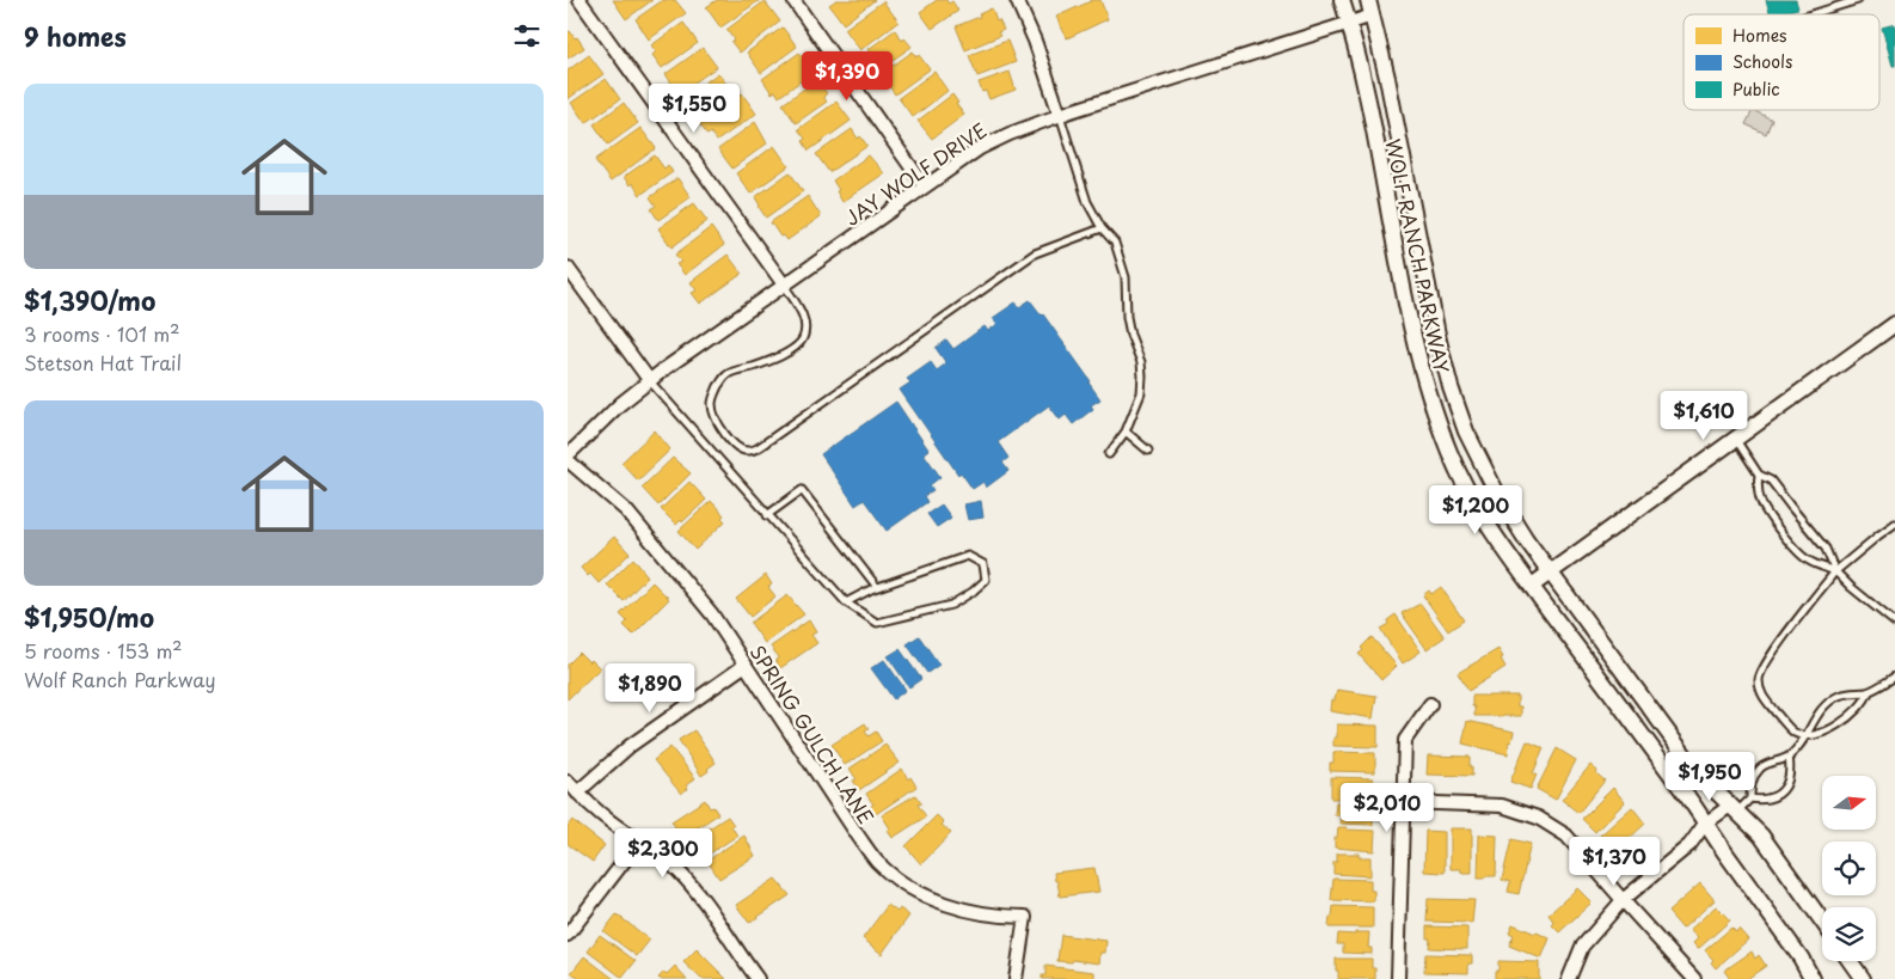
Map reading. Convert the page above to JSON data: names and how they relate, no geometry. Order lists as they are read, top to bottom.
{
  "streets": {
    "street": ["JAY WOLF DRIVE", "WOLF RANCH PARKWAY", "SPRING GULCH LANE"]
  },
  "crossings": [
    ["JAY WOLF DRIVE", "WOLF RANCH PARKWAY"]
  ],
  "legend": ["Homes", "Schools", "Public"],
  "north": "right",
  "page": {
    "heading": "9 homes",
    "price": [
      "$1,390",
      "$1,550",
      "$1,610",
      "$1,200",
      "$1,890",
      "$1,950",
      "$2,010",
      "$2,300",
      "$1,370"
    ],
    "list": [
      {
        "name": "$1,390/mo",
        "note": "3 rooms · 101 m² · Stetson Hat Trail"
      },
      {
        "name": "$1,950/mo",
        "note": "5 rooms · 153 m² · Wolf Ranch Parkway"
      }
    ]
  }
}
